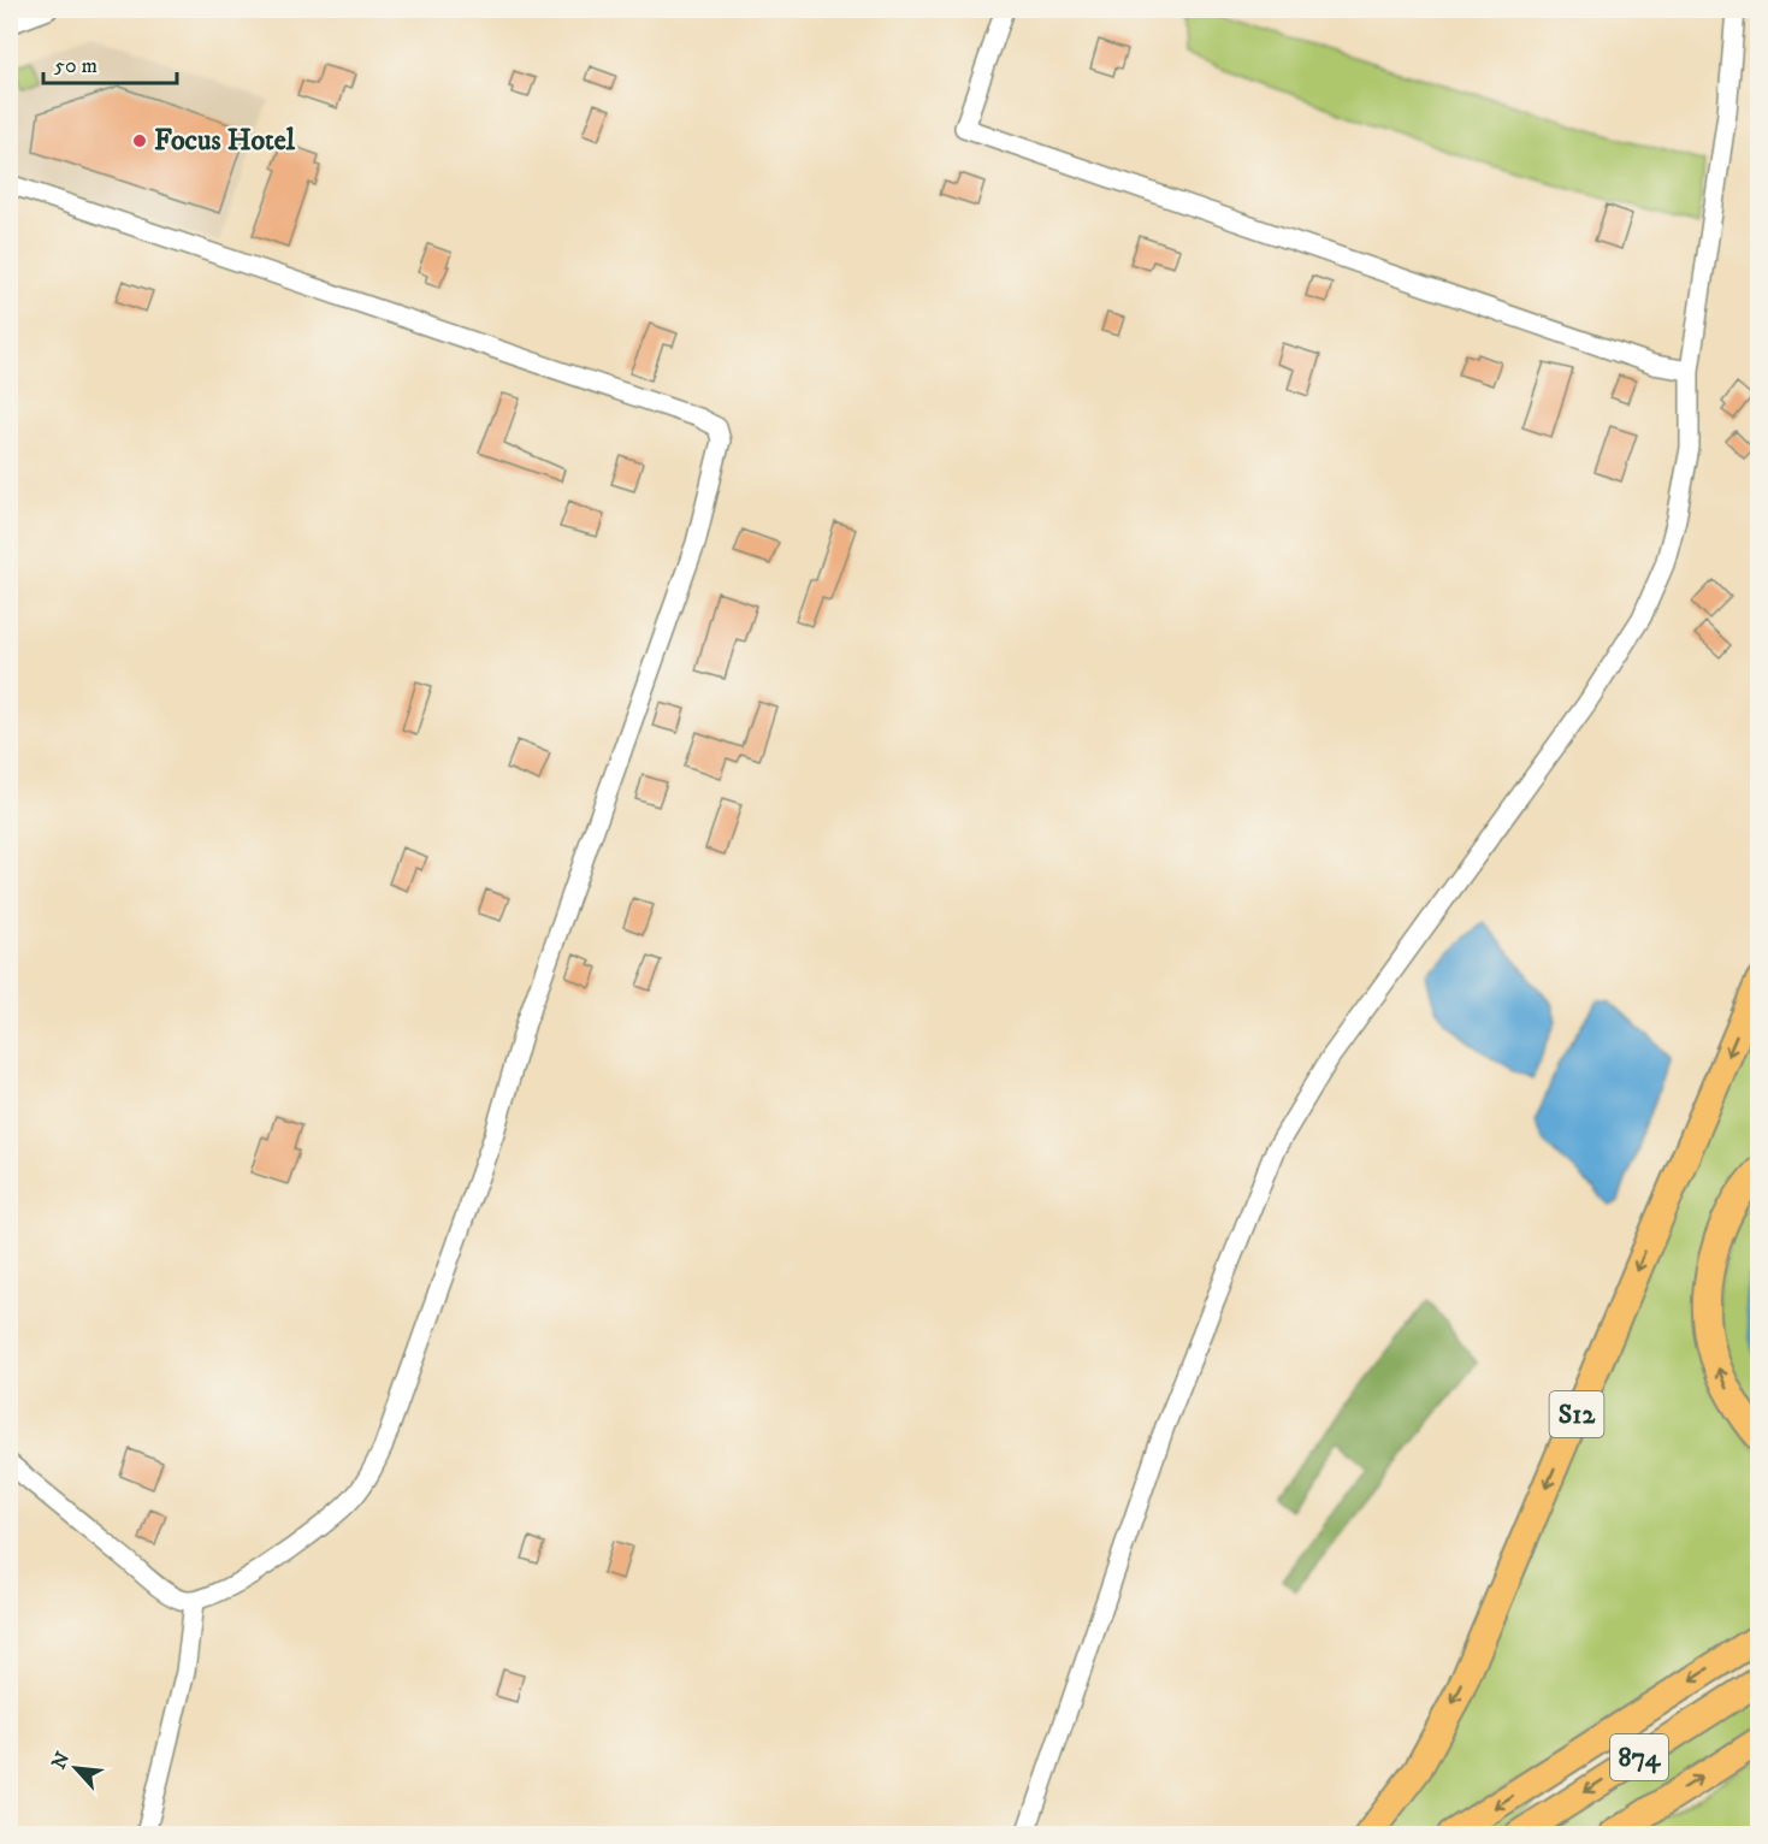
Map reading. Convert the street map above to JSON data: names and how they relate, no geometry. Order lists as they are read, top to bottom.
{
  "streets": {
    "highway": ["S12", "874"]
  },
  "places": ["Focus Hotel"],
  "scale_bar": "50 m",
  "north": "top left"
}
